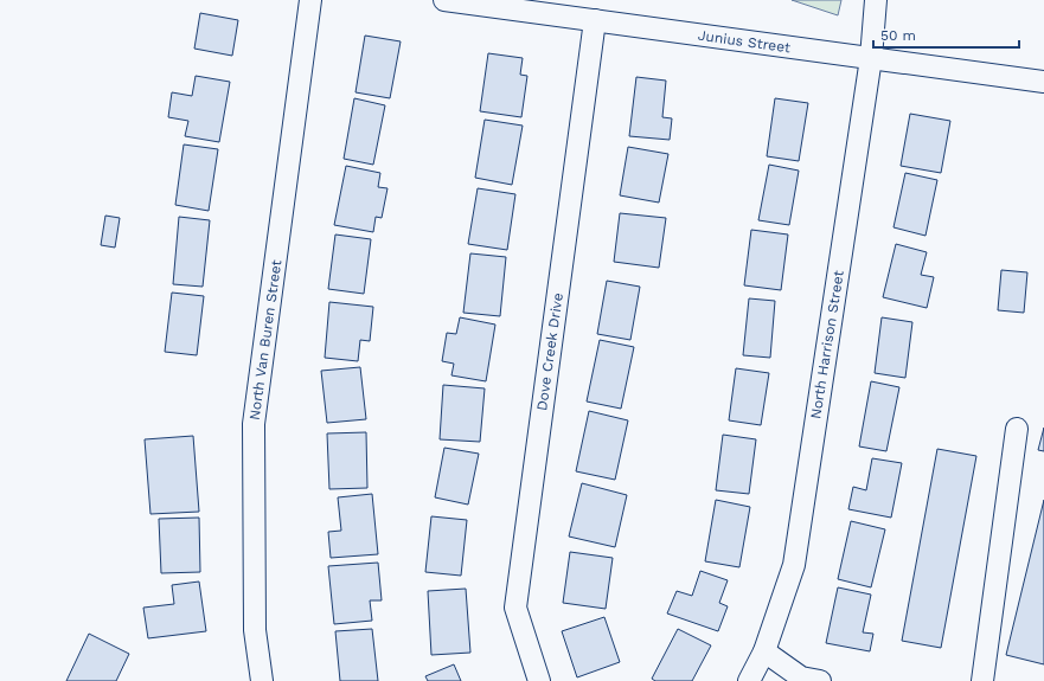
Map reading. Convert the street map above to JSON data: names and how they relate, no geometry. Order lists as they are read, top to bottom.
{
  "streets": {
    "street": [
      "Junius Street",
      "North Van Buren Street",
      "North Harrison Street",
      "Dove Creek Drive"
    ]
  },
  "crossings": [
    ["Junius Street", "North Harrison Street"],
    ["Junius Street", "Dove Creek Drive"]
  ],
  "scale_bar": "50 m"
}
